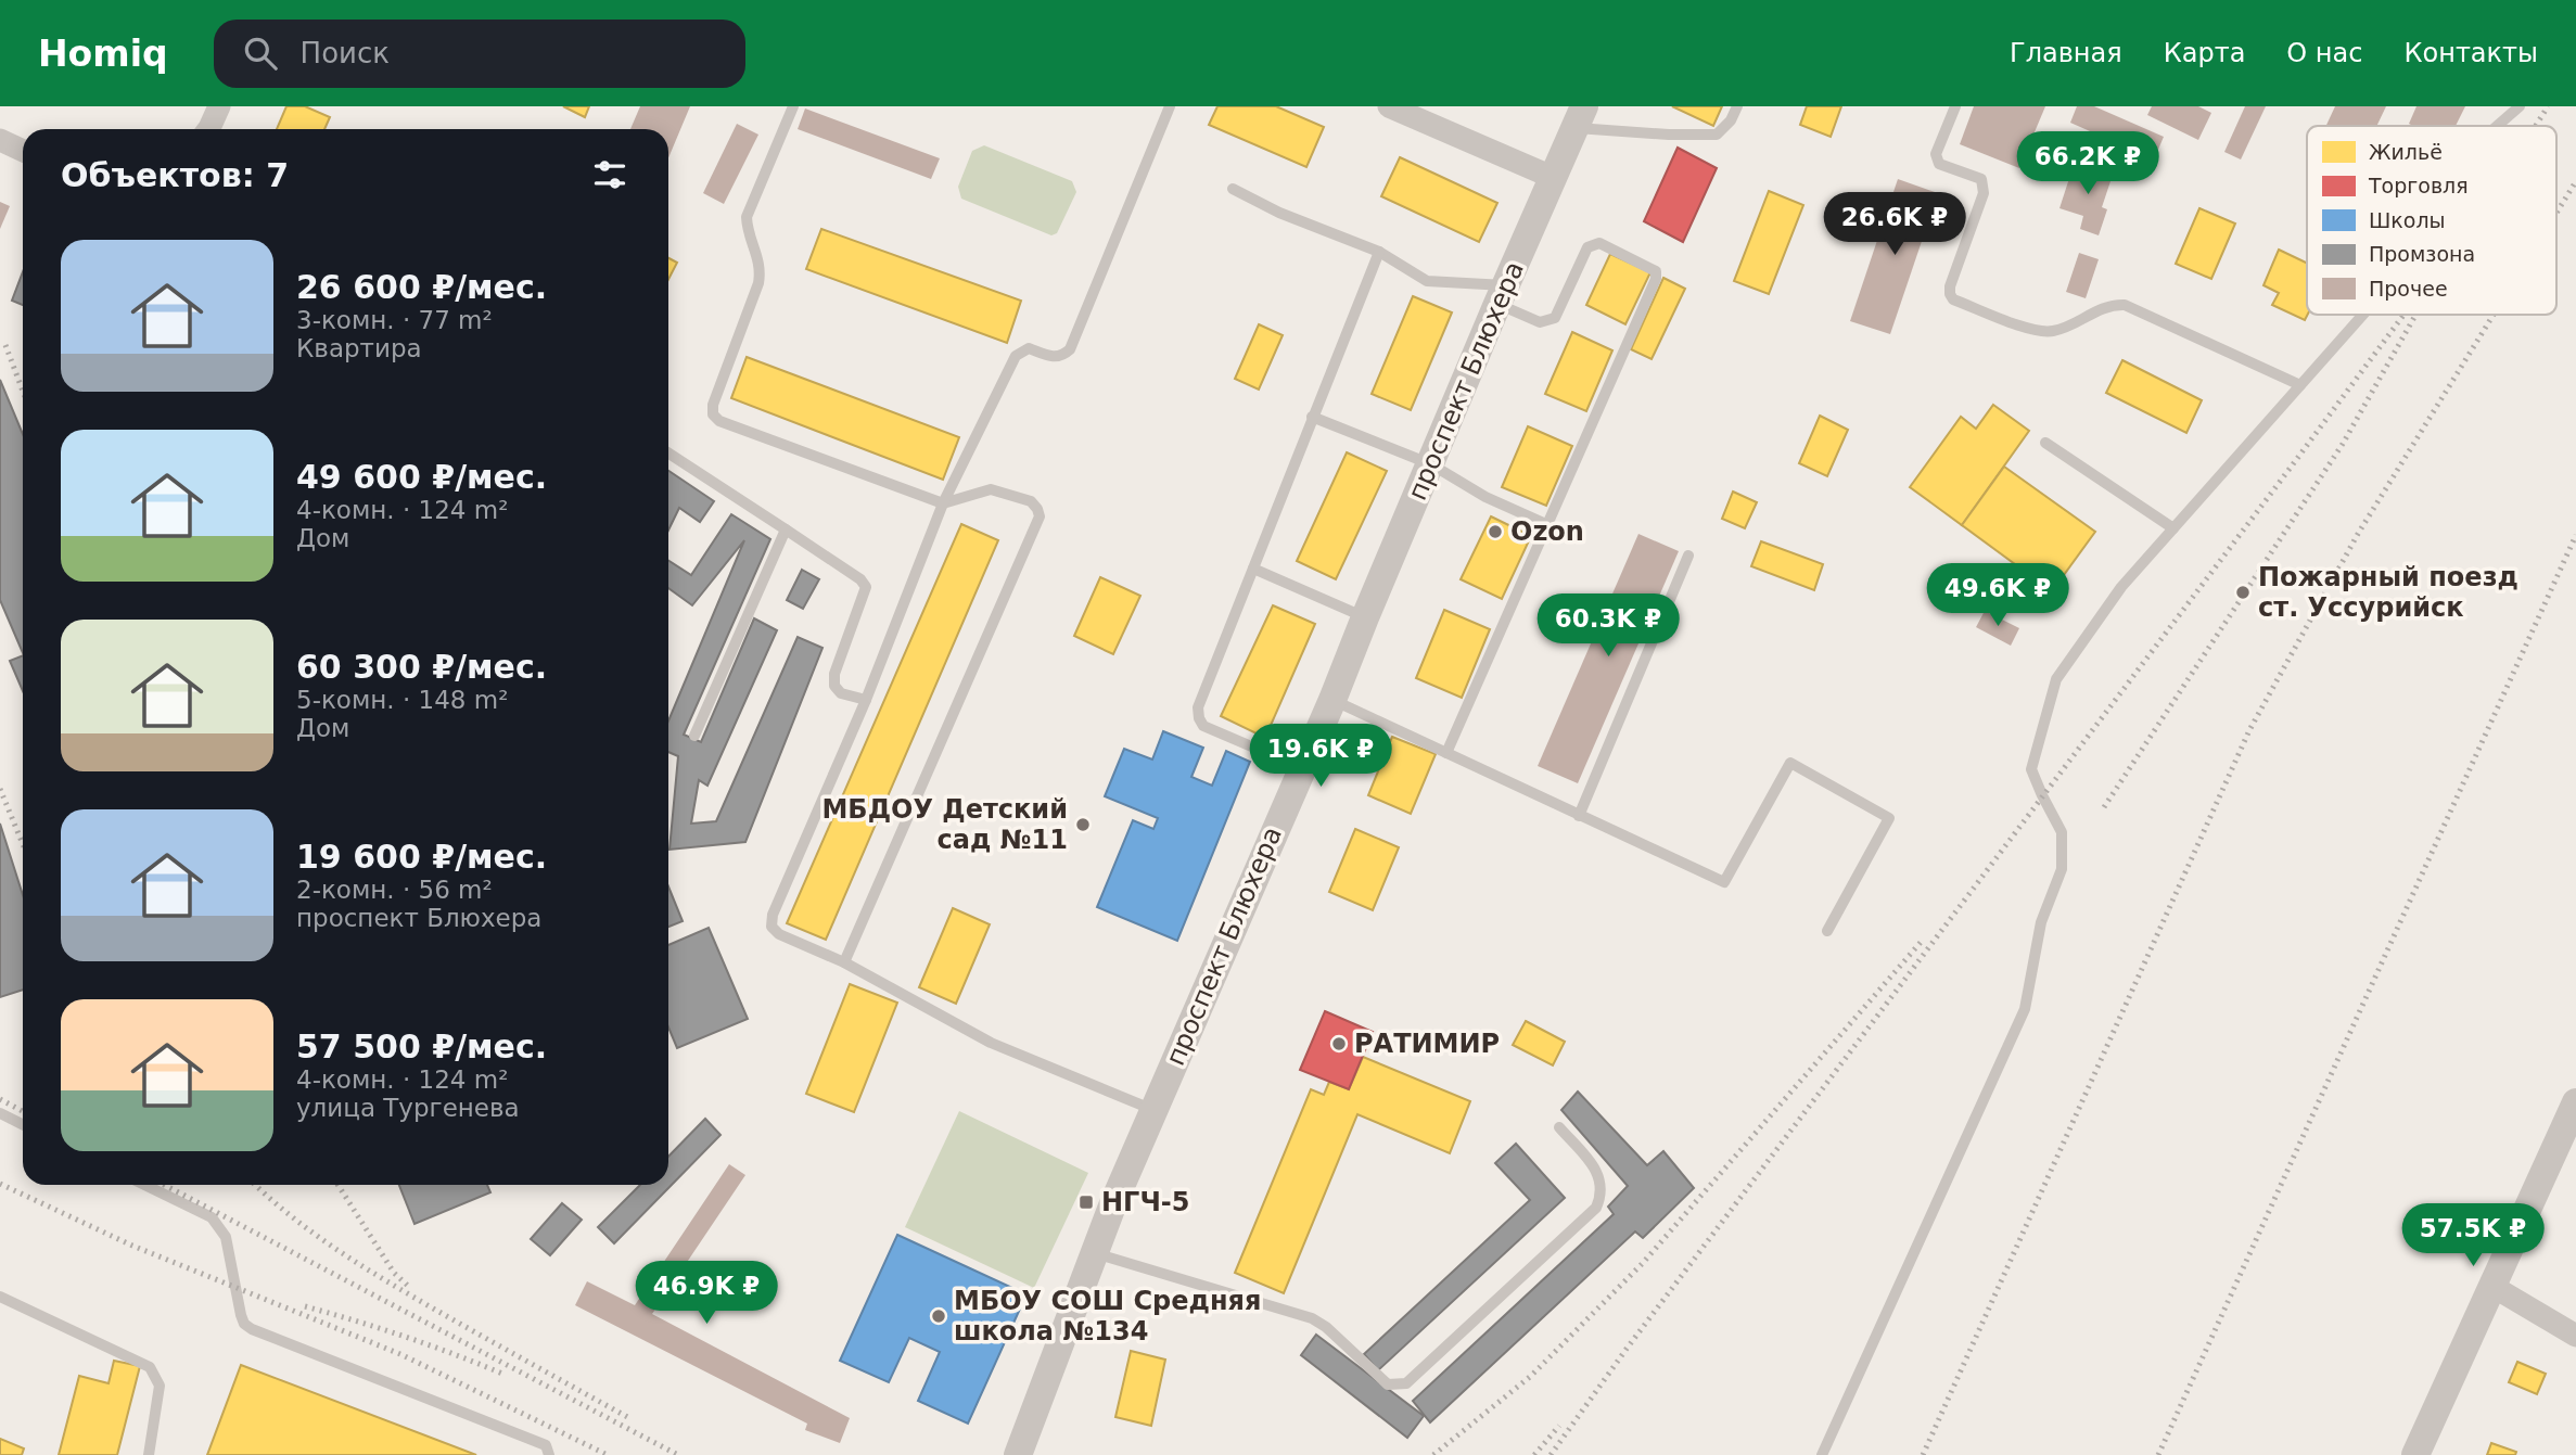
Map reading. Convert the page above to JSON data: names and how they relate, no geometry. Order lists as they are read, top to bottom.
{
  "streets": {
    "street": ["проспект Блюхера"]
  },
  "places": {
    "other": [
      "Ozon",
      "Пожарный поезд ст. Уссурийск",
      "МБДОУ Детский сад №11",
      "РАТИМИР",
      "МБОУ СОШ Средняя школа №134"
    ],
    "transit": ["НГЧ-5"]
  },
  "legend": [
    "Жильё",
    "Торговля",
    "Школы",
    "Промзона",
    "Прочее"
  ],
  "page": {
    "header": "Homiq",
    "search": "Поиск",
    "nav": [
      "Главная",
      "Карта",
      "О нас",
      "Контакты"
    ],
    "heading": "Объектов: 7",
    "price": [
      "66.2K ₽",
      "26.6K ₽",
      "49.6K ₽",
      "60.3K ₽",
      "19.6K ₽",
      "57.5K ₽",
      "46.9K ₽"
    ],
    "list": [
      {
        "name": "26 600 ₽/мес.",
        "note": "3-комн. · 77 m² · Квартира"
      },
      {
        "name": "49 600 ₽/мес.",
        "note": "4-комн. · 124 m² · Дом"
      },
      {
        "name": "60 300 ₽/мес.",
        "note": "5-комн. · 148 m² · Дом"
      },
      {
        "name": "19 600 ₽/мес.",
        "note": "2-комн. · 56 m² · проспект Блюхера"
      },
      {
        "name": "57 500 ₽/мес.",
        "note": "4-комн. · 124 m² · улица Тургенева"
      }
    ]
  }
}
